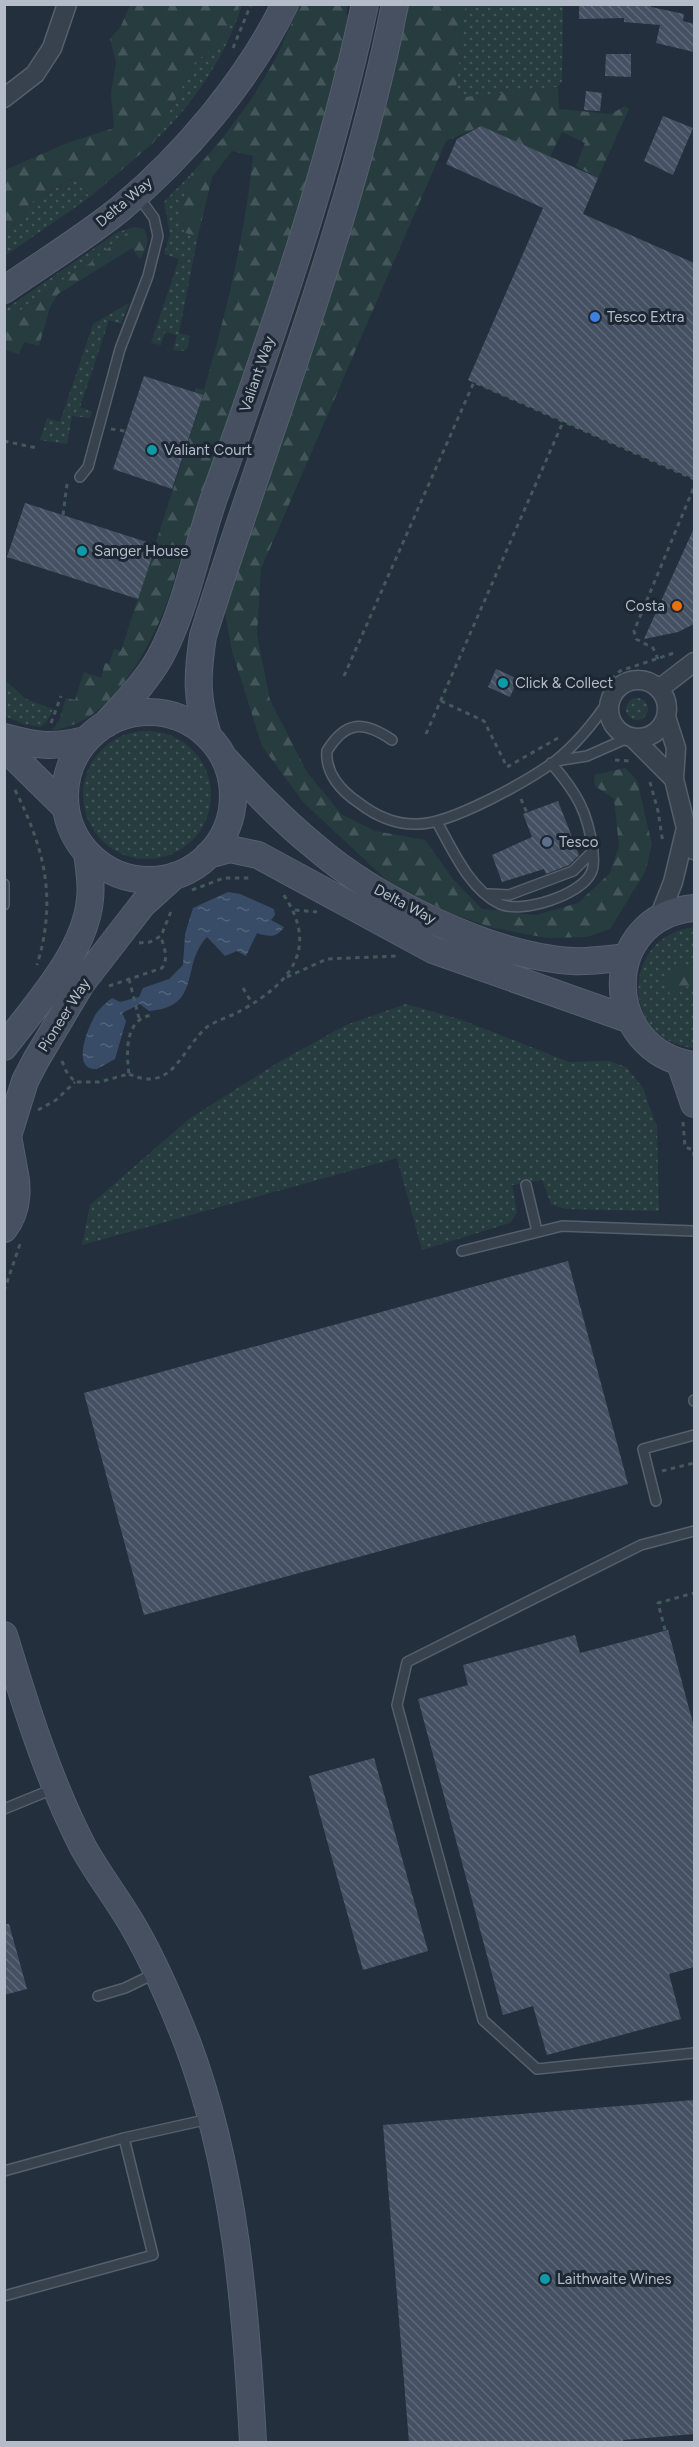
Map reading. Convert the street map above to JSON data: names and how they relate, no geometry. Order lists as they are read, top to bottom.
{
  "streets": {
    "street": ["Delta Way", "Valiant Way", "Pioneer Way"]
  },
  "crossings": [
    ["Delta Way", "Valiant Way"],
    ["Delta Way", "Pioneer Way"],
    ["Valiant Way", "Pioneer Way"]
  ],
  "places": [
    "Tesco Extra",
    "Valiant Court",
    "Sanger House",
    "Costa",
    "Click & Collect",
    "Tesco",
    "Laithwaite Wines"
  ]
}
